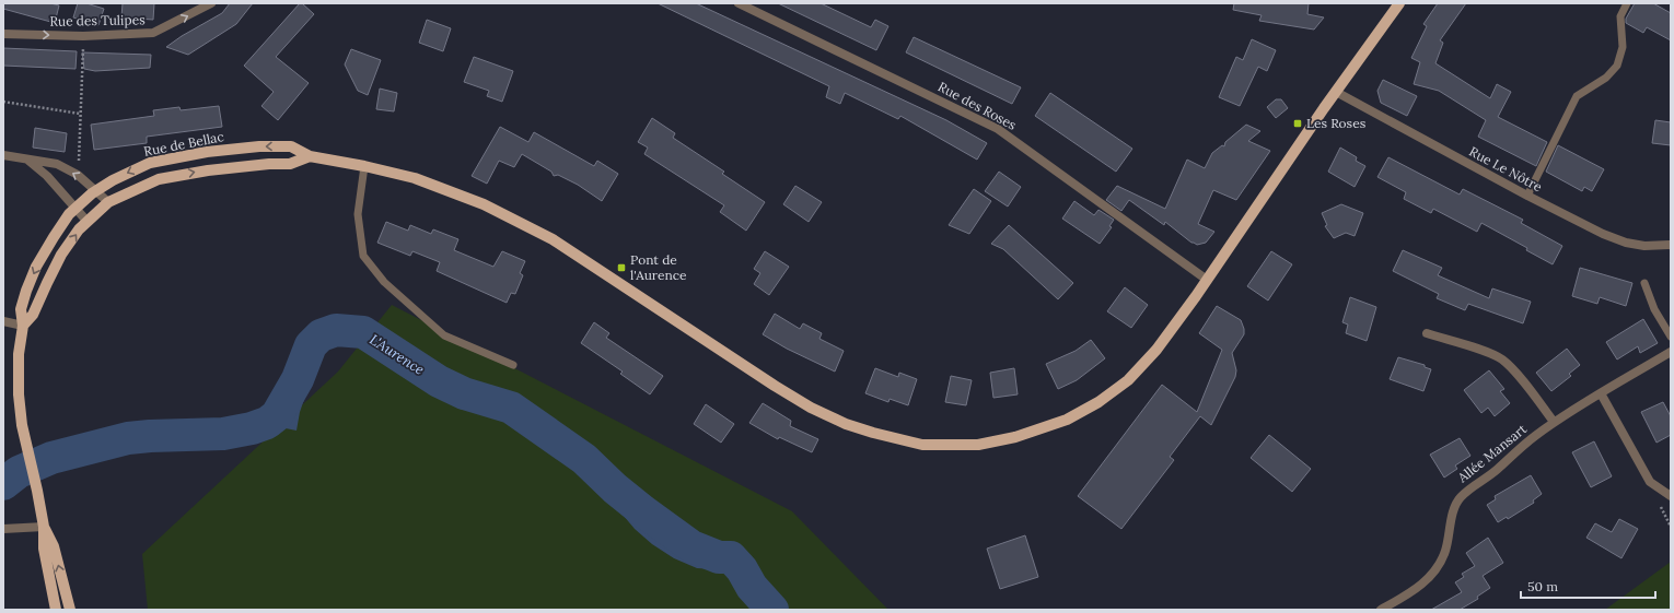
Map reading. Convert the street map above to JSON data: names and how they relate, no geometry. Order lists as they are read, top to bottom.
{
  "streets": {
    "main road": ["Rue de Bellac"],
    "street": [
      "Rue des Tulipes",
      "Rue des Roses",
      "Rue Le Nôtre",
      "Allée Mansart"
    ]
  },
  "crossings": [
    ["Rue des Roses", "Rue de Bellac"],
    ["Rue de Bellac", "Rue Le Nôtre"]
  ],
  "one_way": ["Rue des Tulipes"],
  "water": ["L'Aurence"],
  "places": {
    "transit": ["Les Roses", "Pont de l'Aurence"]
  },
  "scale_bar": "50 m"
}
